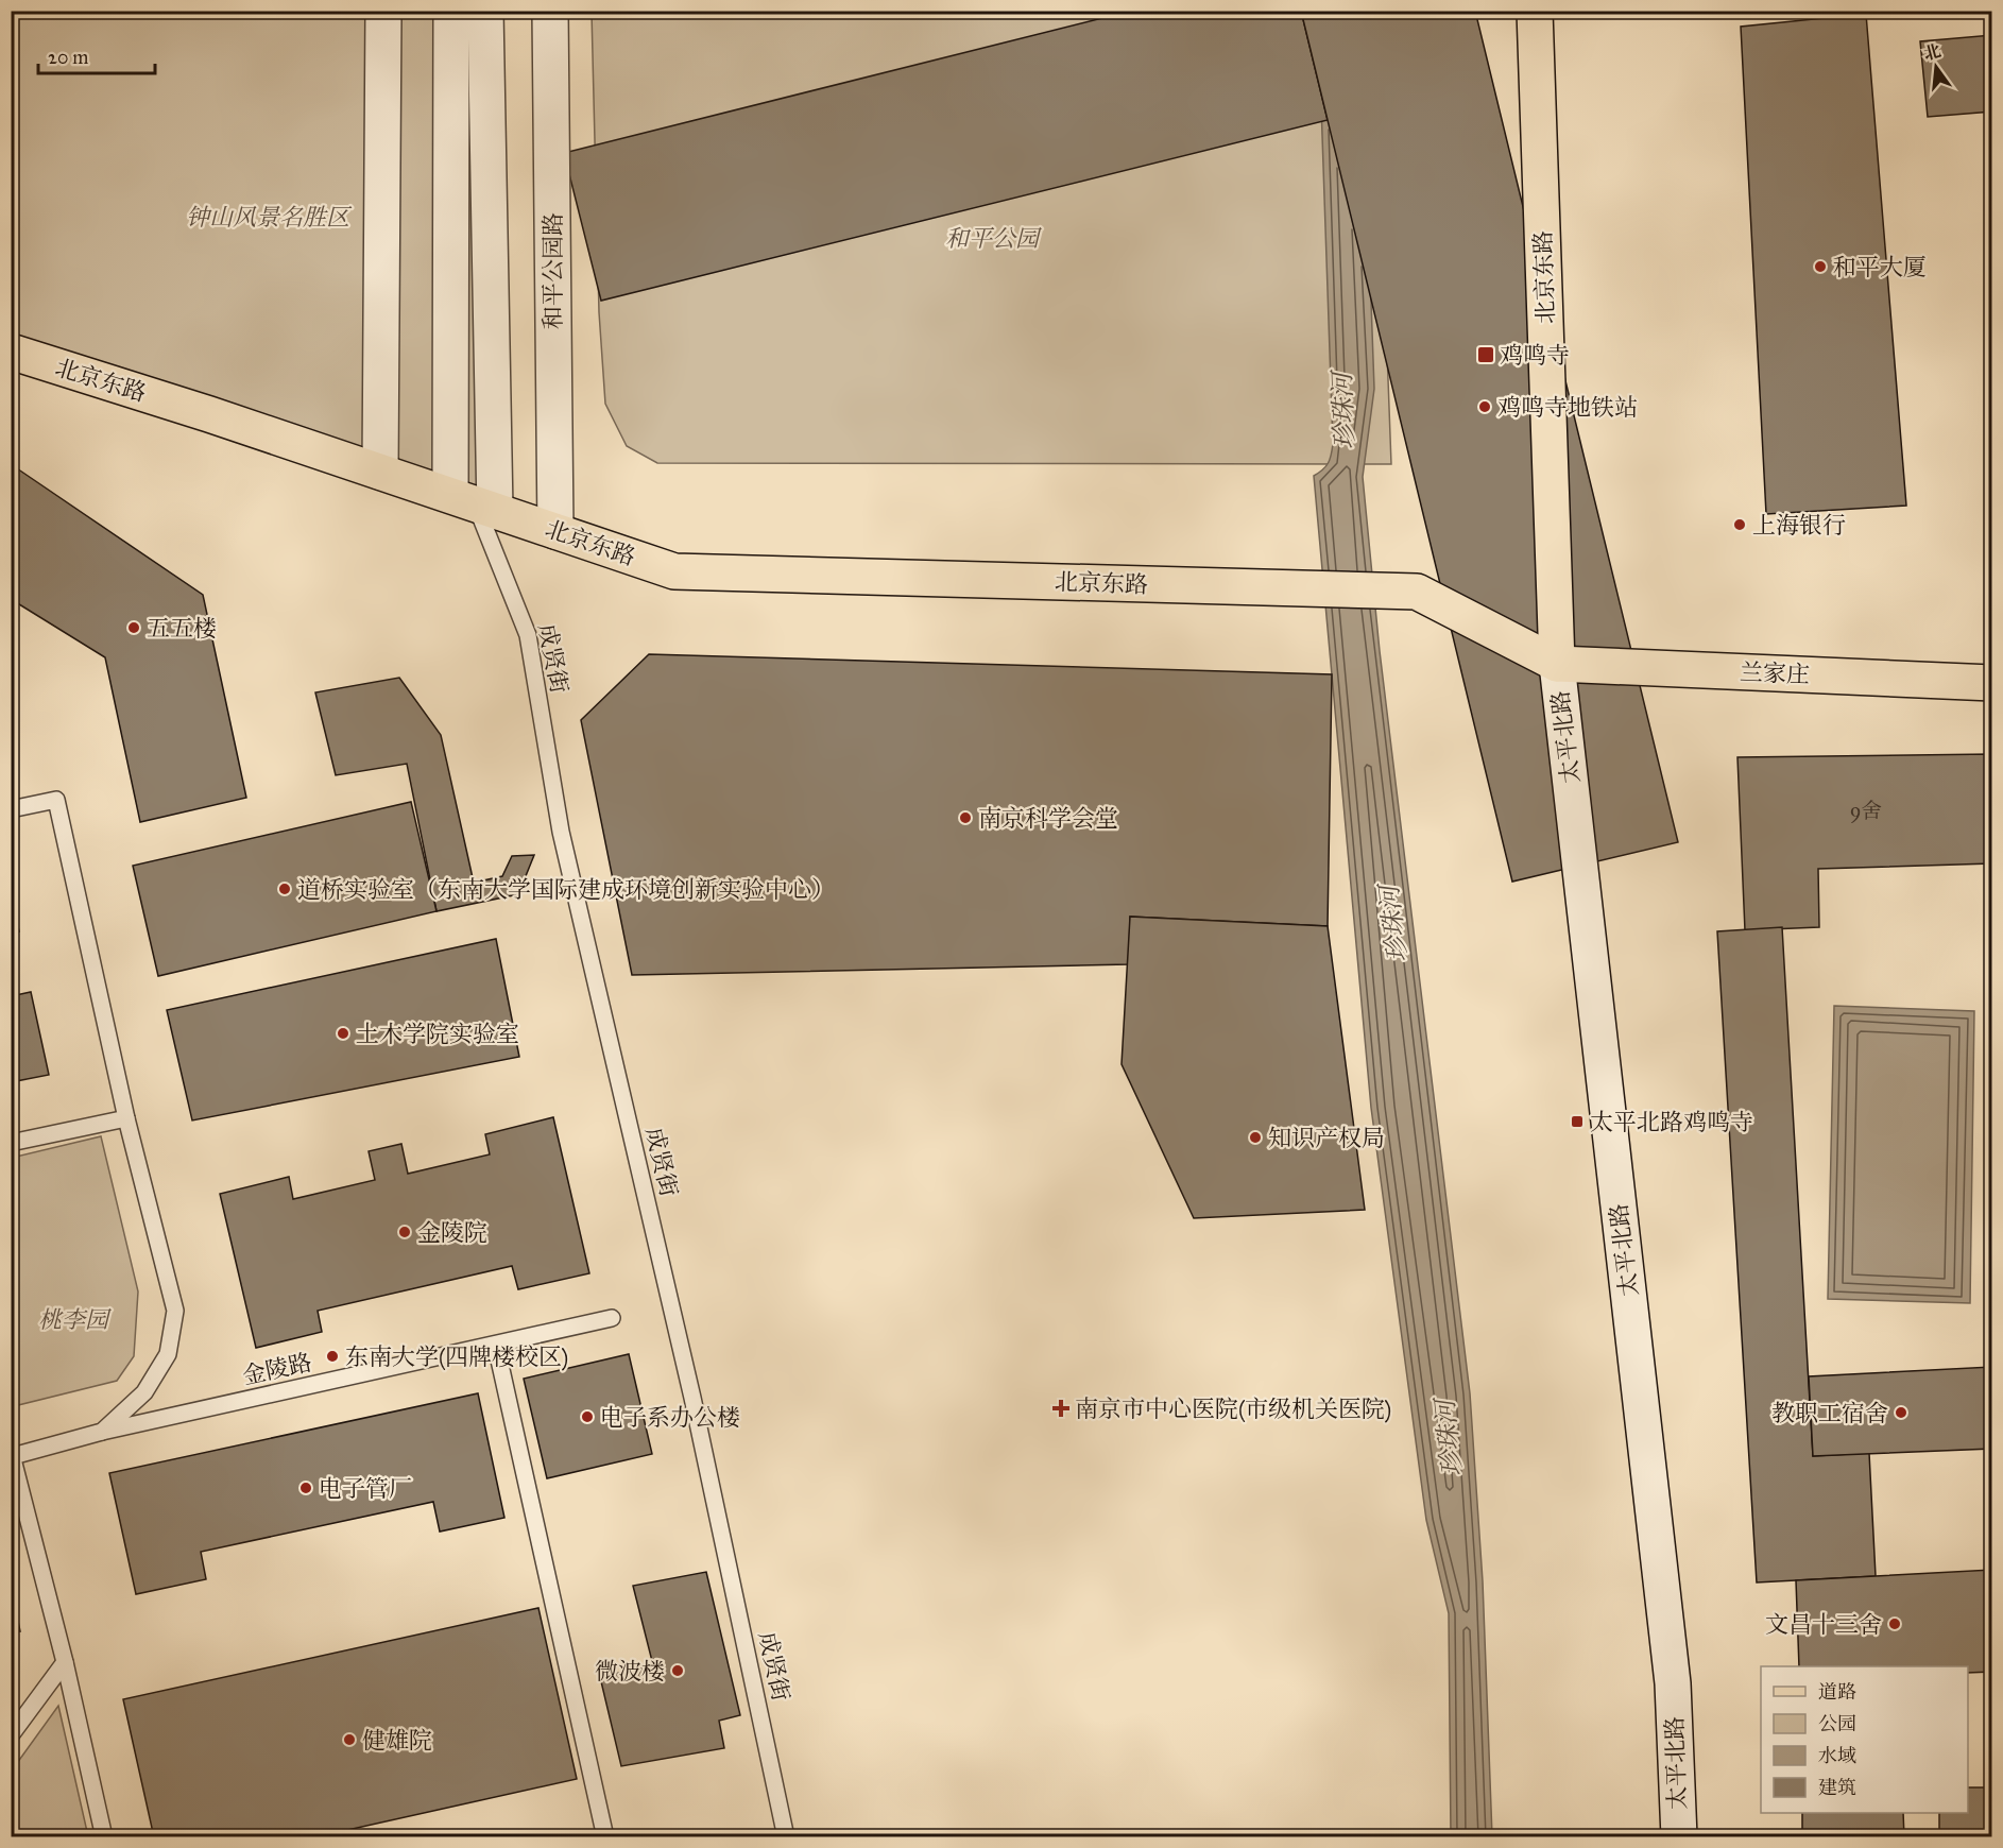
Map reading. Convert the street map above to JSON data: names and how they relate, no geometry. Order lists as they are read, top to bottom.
{
  "streets": {
    "main road": ["北京东路", "兰家庄"],
    "street": ["和平公园路", "太平北路"],
    "lane": ["成贤街", "金陵路"]
  },
  "crossings": [
    ["和平公园路", "北京东路"],
    ["北京东路", "成贤街"],
    ["北京东路", "兰家庄"],
    ["北京东路", "太平北路"],
    ["兰家庄", "太平北路"]
  ],
  "water": ["珍珠河"],
  "parks": ["钟山风景名胜区", "和平公园", "桃李园"],
  "places": {
    "other": [
      "和平大厦",
      "鸡鸣寺地铁站",
      "上海银行",
      "五五楼",
      "南京科学会堂",
      "道桥实验室（东南大学国际建成环境创新实验中心）",
      "土木学院实验室",
      "知识产权局",
      "金陵院",
      "东南大学(四牌楼校区)",
      "教职工宿舍",
      "电子系办公楼",
      "电子管厂",
      "文昌十三舍",
      "微波楼",
      "健雄院"
    ],
    "transit": ["鸡鸣寺", "太平北路鸡鸣寺"],
    "health": ["南京市中心医院(市级机关医院)"]
  },
  "house_numbers": ["9舍"],
  "legend": [
    "道路",
    "公园",
    "水域",
    "建筑"
  ],
  "scale_bar": "20 m",
  "north": "top"
}
